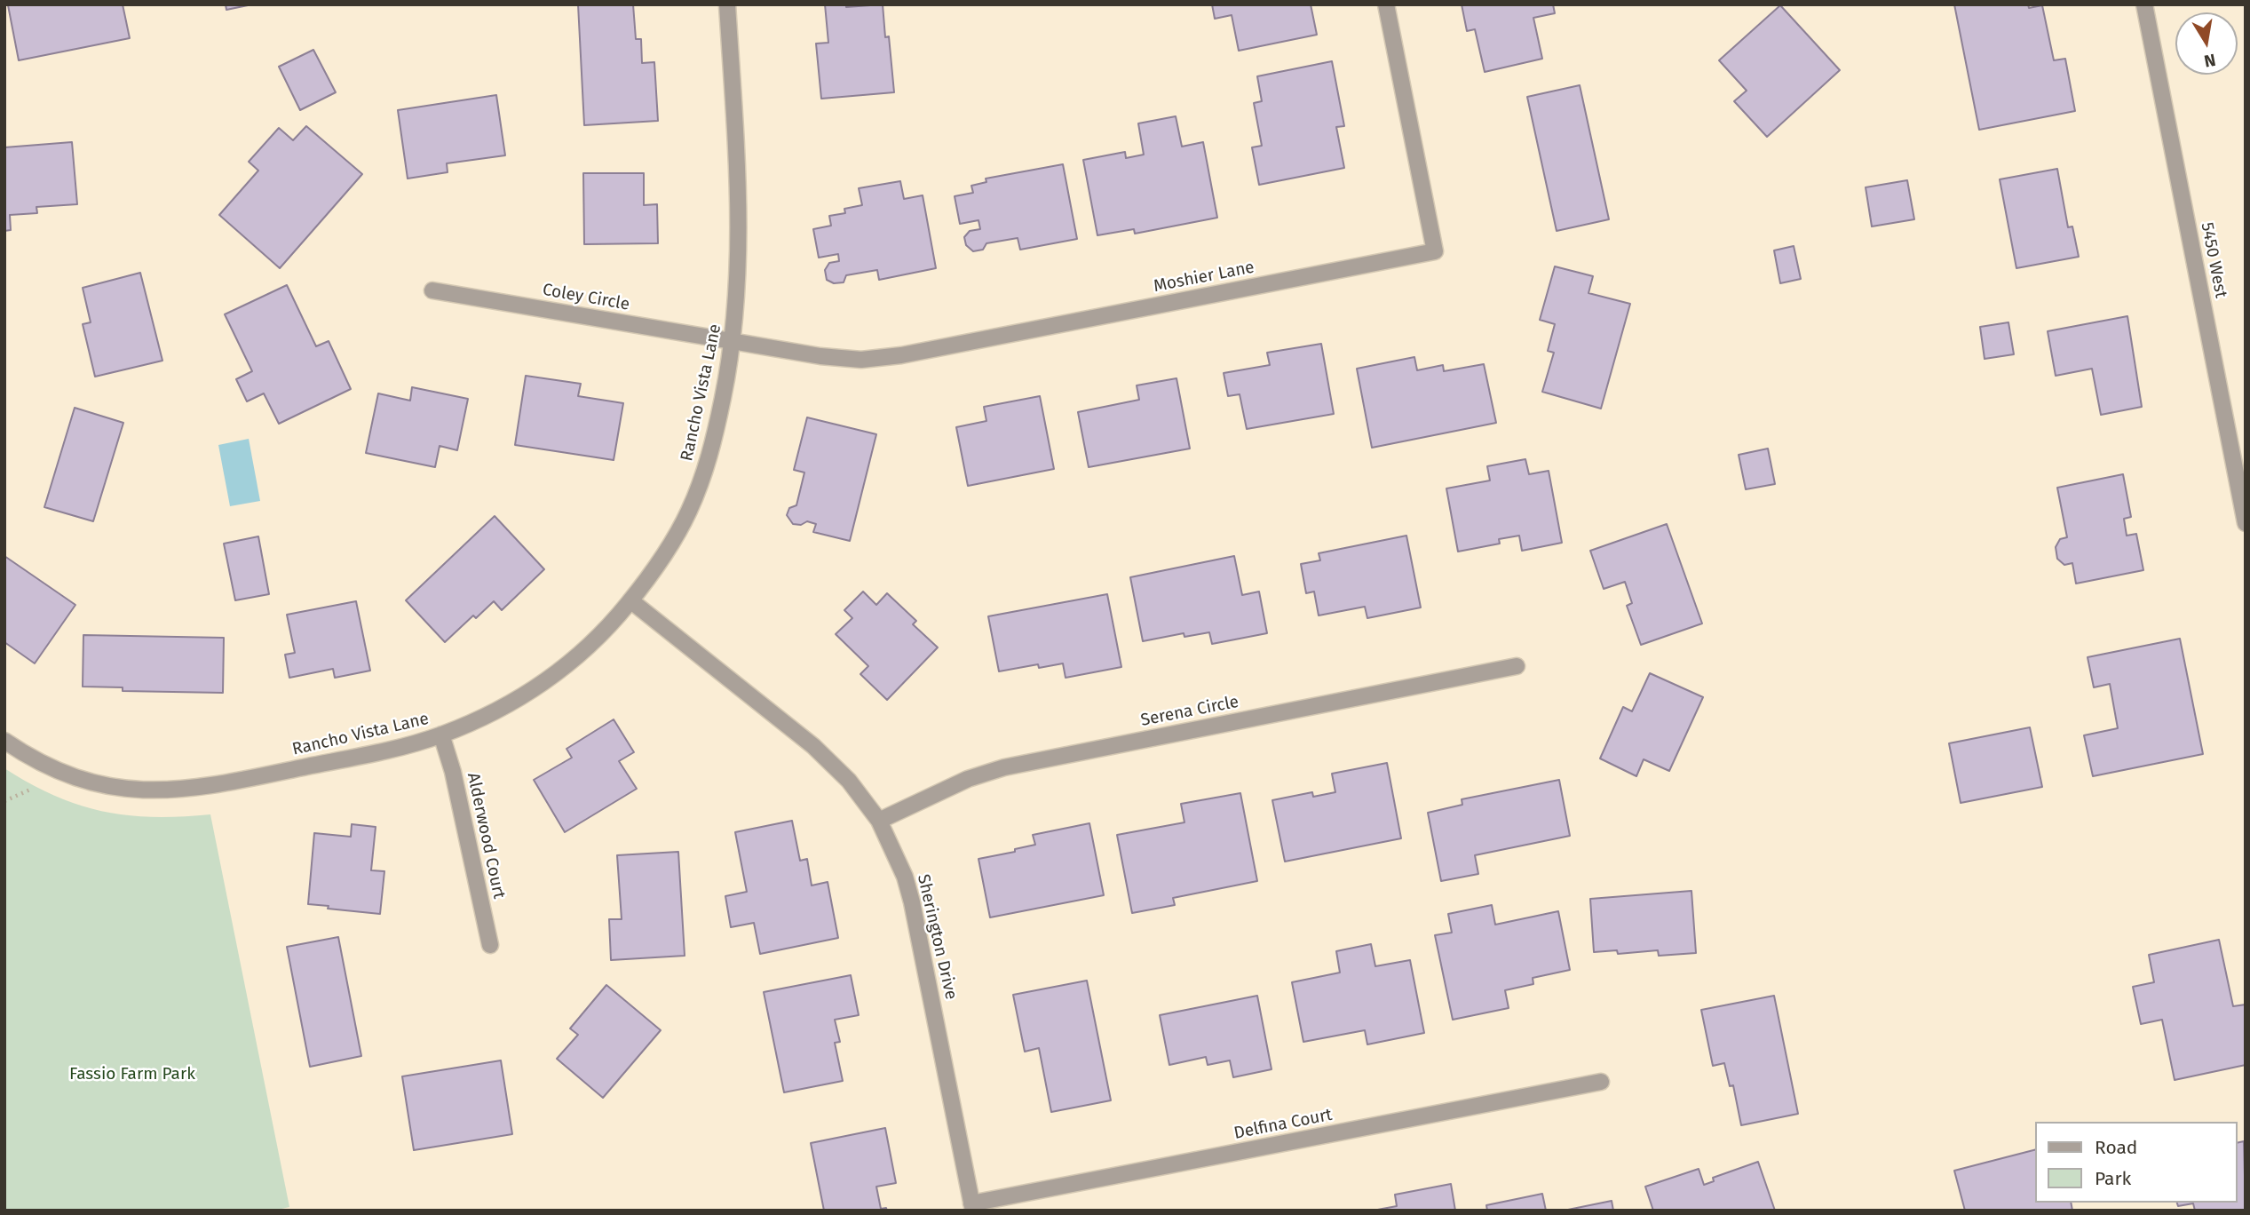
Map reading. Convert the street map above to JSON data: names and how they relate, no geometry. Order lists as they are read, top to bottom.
{
  "streets": {
    "street": [
      "5450 West",
      "Moshier Lane",
      "Coley Circle",
      "Rancho Vista Lane",
      "Serena Circle",
      "Alderwood Court",
      "Sherington Drive",
      "Delfina Court"
    ]
  },
  "crossings": [
    ["Moshier Lane", "Coley Circle"],
    ["Moshier Lane", "Rancho Vista Lane"],
    ["Coley Circle", "Rancho Vista Lane"],
    ["Rancho Vista Lane", "Alderwood Court"],
    ["Rancho Vista Lane", "Sherington Drive"],
    ["Serena Circle", "Sherington Drive"],
    ["Sherington Drive", "Delfina Court"]
  ],
  "parks": ["Fassio Farm Park"],
  "legend": ["Road", "Park"],
  "north": "bottom"
}
